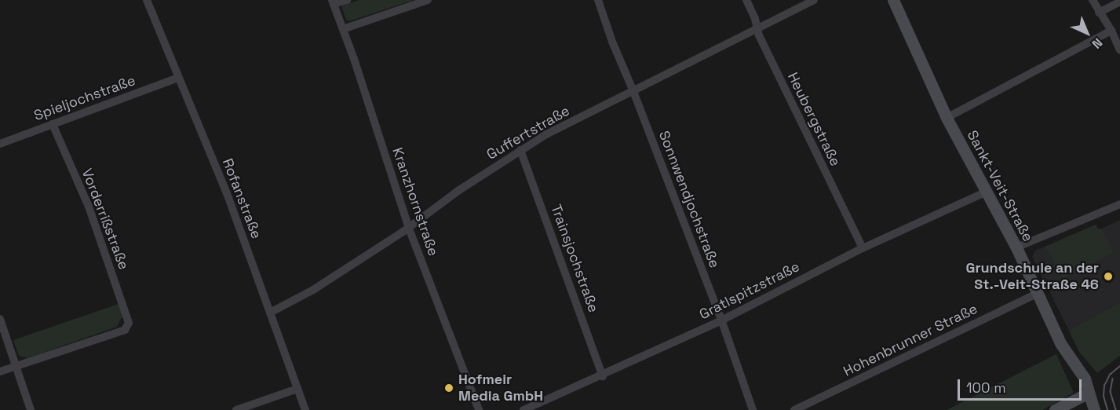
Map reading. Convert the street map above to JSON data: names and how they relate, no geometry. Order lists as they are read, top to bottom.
{
  "streets": {
    "street": [
      "Spieljochstraße",
      "Heubergstraße",
      "Guffertstraße",
      "Sankt-Veit-Straße",
      "Rofanstraße",
      "Sonnwendjochstraße",
      "Kranzhornstraße",
      "Vorderrißstraße",
      "Trainsjochstraße",
      "Gratlspitzstraße",
      "Hohenbrunner Straße"
    ]
  },
  "crossings": [
    ["Spieljochstraße", "Rofanstraße"],
    ["Spieljochstraße", "Vorderrißstraße"],
    ["Heubergstraße", "Guffertstraße"],
    ["Heubergstraße", "Gratlspitzstraße"],
    ["Guffertstraße", "Rofanstraße"],
    ["Guffertstraße", "Sonnwendjochstraße"],
    ["Guffertstraße", "Kranzhornstraße"],
    ["Guffertstraße", "Trainsjochstraße"],
    ["Sankt-Veit-Straße", "Gratlspitzstraße"],
    ["Sankt-Veit-Straße", "Hohenbrunner Straße"],
    ["Sonnwendjochstraße", "Gratlspitzstraße"],
    ["Trainsjochstraße", "Gratlspitzstraße"]
  ],
  "places": ["Grundschule an der St.-Veit-Straße 46", "Hofmeir Media GmbH"],
  "scale_bar": "100 m",
  "north": "bottom right"
}
